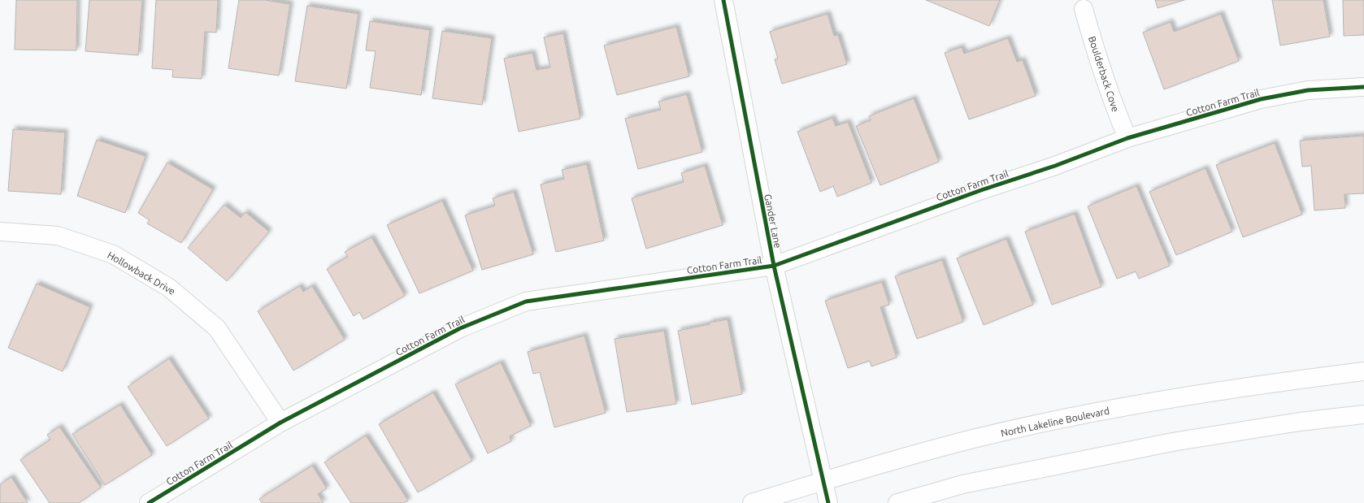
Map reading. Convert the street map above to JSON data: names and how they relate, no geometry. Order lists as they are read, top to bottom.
{
  "streets": {
    "street": [
      "Boulderback Cove",
      "Cotton Farm Trail",
      "Gander Lane",
      "Hollowback Drive",
      "North Lakeline Boulevard"
    ]
  },
  "crossings": [
    ["Boulderback Cove", "Cotton Farm Trail"],
    ["Cotton Farm Trail", "Gander Lane"],
    ["Cotton Farm Trail", "Hollowback Drive"],
    ["Gander Lane", "North Lakeline Boulevard"]
  ]
}
